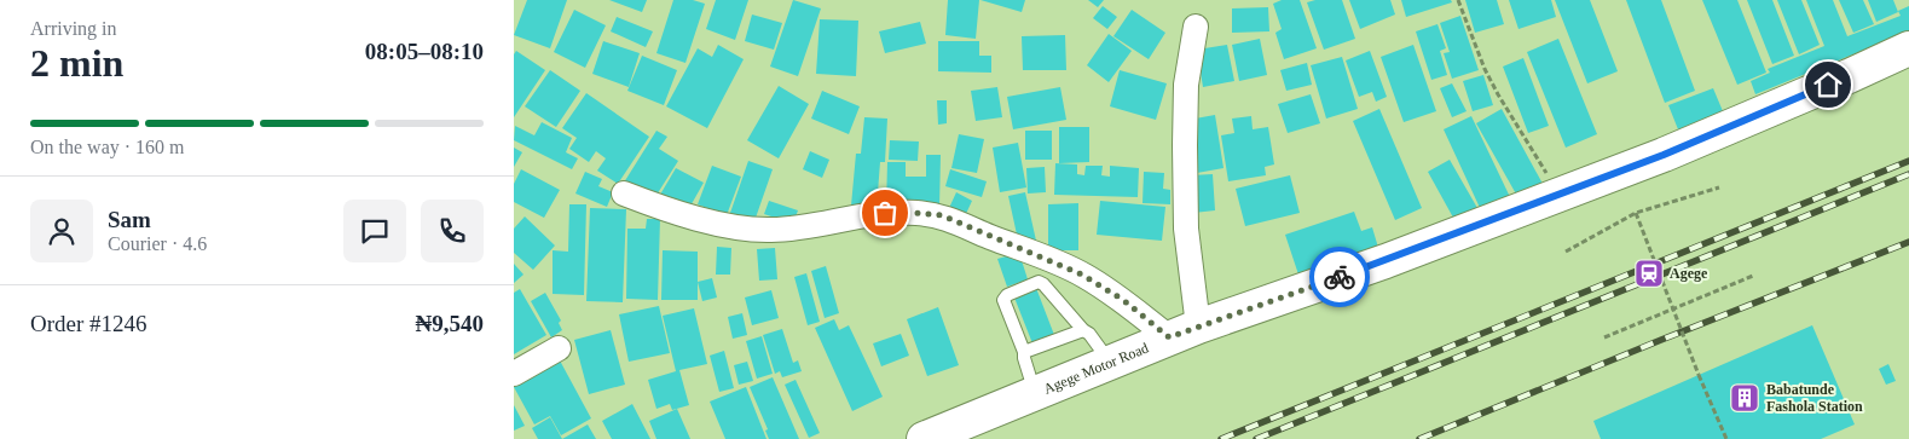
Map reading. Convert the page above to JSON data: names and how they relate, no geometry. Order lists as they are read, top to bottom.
{
  "streets": {
    "main road": ["Agege Motor Road"]
  },
  "places": {
    "station": ["Agege"],
    "building": ["Babatunde Fashola Station"]
  },
  "page": {
    "heading": ["2 min", "Arriving in", "08:05–08:10"],
    "panel": [
      "Sam",
      "Courier · 4.6",
      "Order #1246",
      "₦9,540"
    ],
    "bar": "On the way · 160 m"
  }
}
